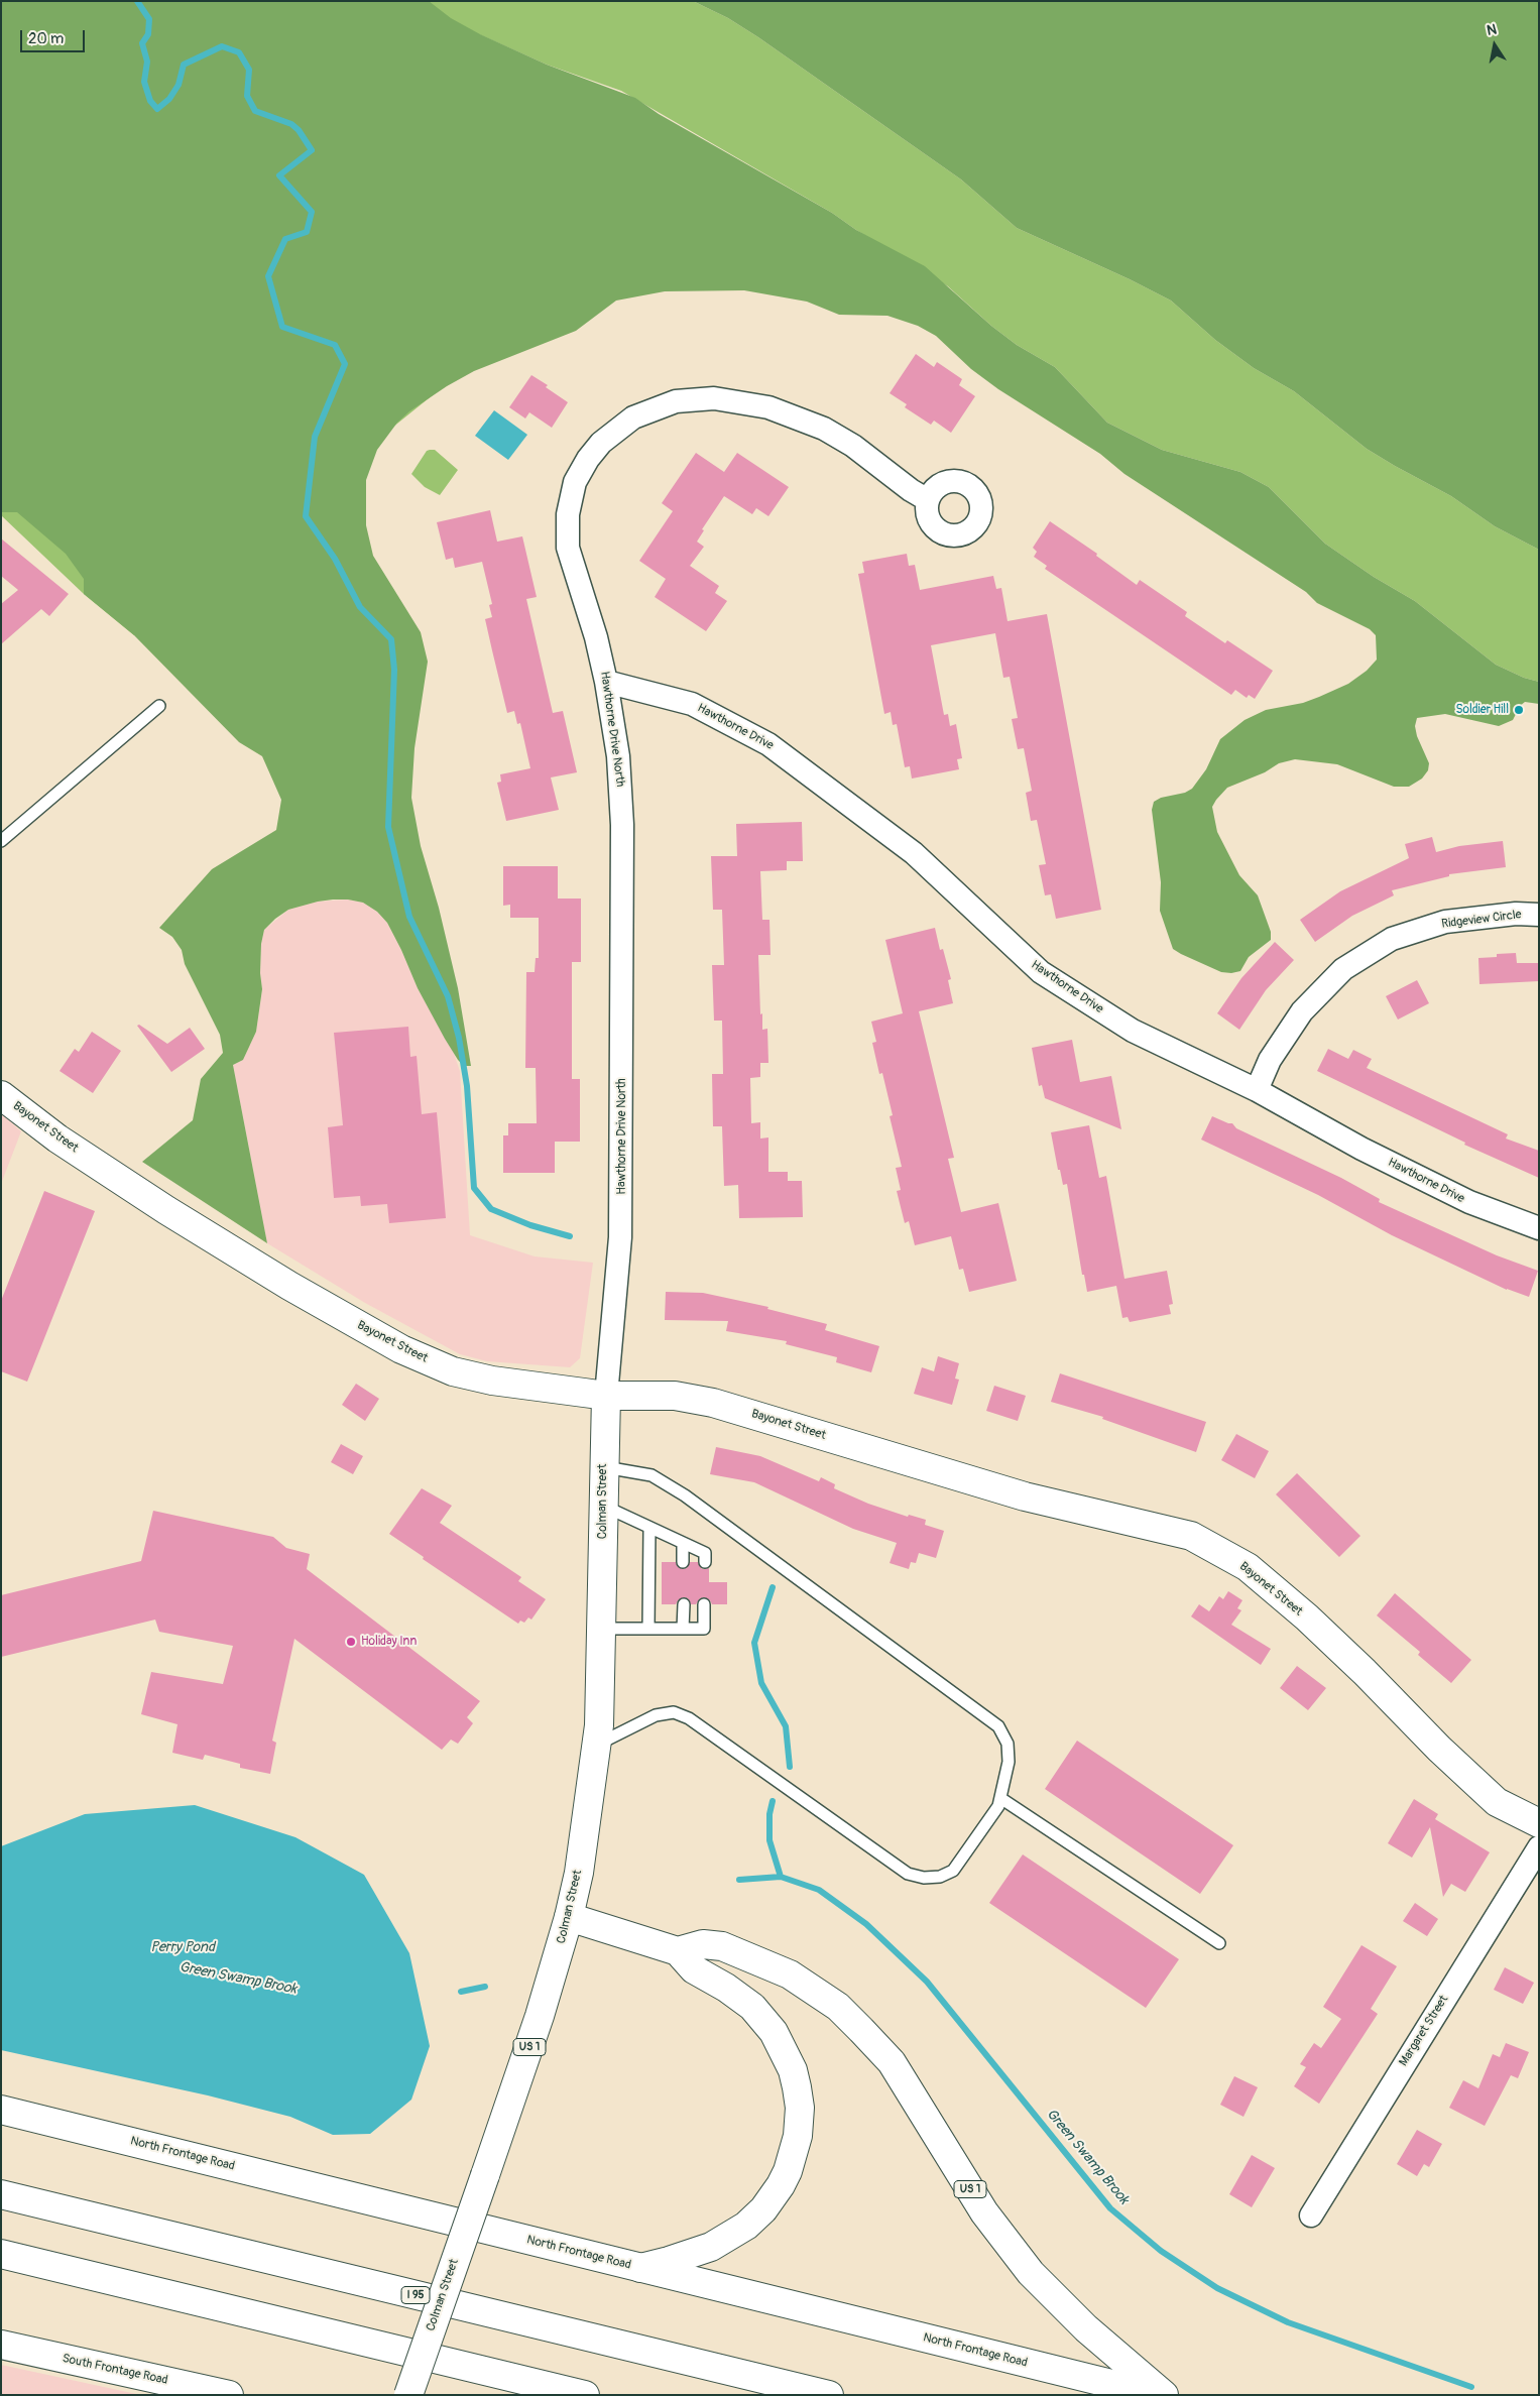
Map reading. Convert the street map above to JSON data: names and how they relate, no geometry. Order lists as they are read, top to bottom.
{
  "streets": {
    "main road": [
      "Bayonet Street",
      "Colman Street",
      "US 1",
      "North Frontage Road",
      "I 95",
      "South Frontage Road"
    ],
    "street": [
      "Hawthorne Drive",
      "Hawthorne Drive North",
      "Ridgeview Circle",
      "Margaret Street"
    ]
  },
  "crossings": [
    ["Hawthorne Drive", "Hawthorne Drive North"],
    ["Hawthorne Drive", "Ridgeview Circle"],
    ["Hawthorne Drive North", "Bayonet Street"],
    ["Hawthorne Drive North", "Colman Street"],
    ["Bayonet Street", "Colman Street"]
  ],
  "water": ["Perry Pond", "Green Swamp Brook"],
  "places": ["Soldier Hill", "Holiday Inn"],
  "scale_bar": "20 m",
  "north": "top"
}
